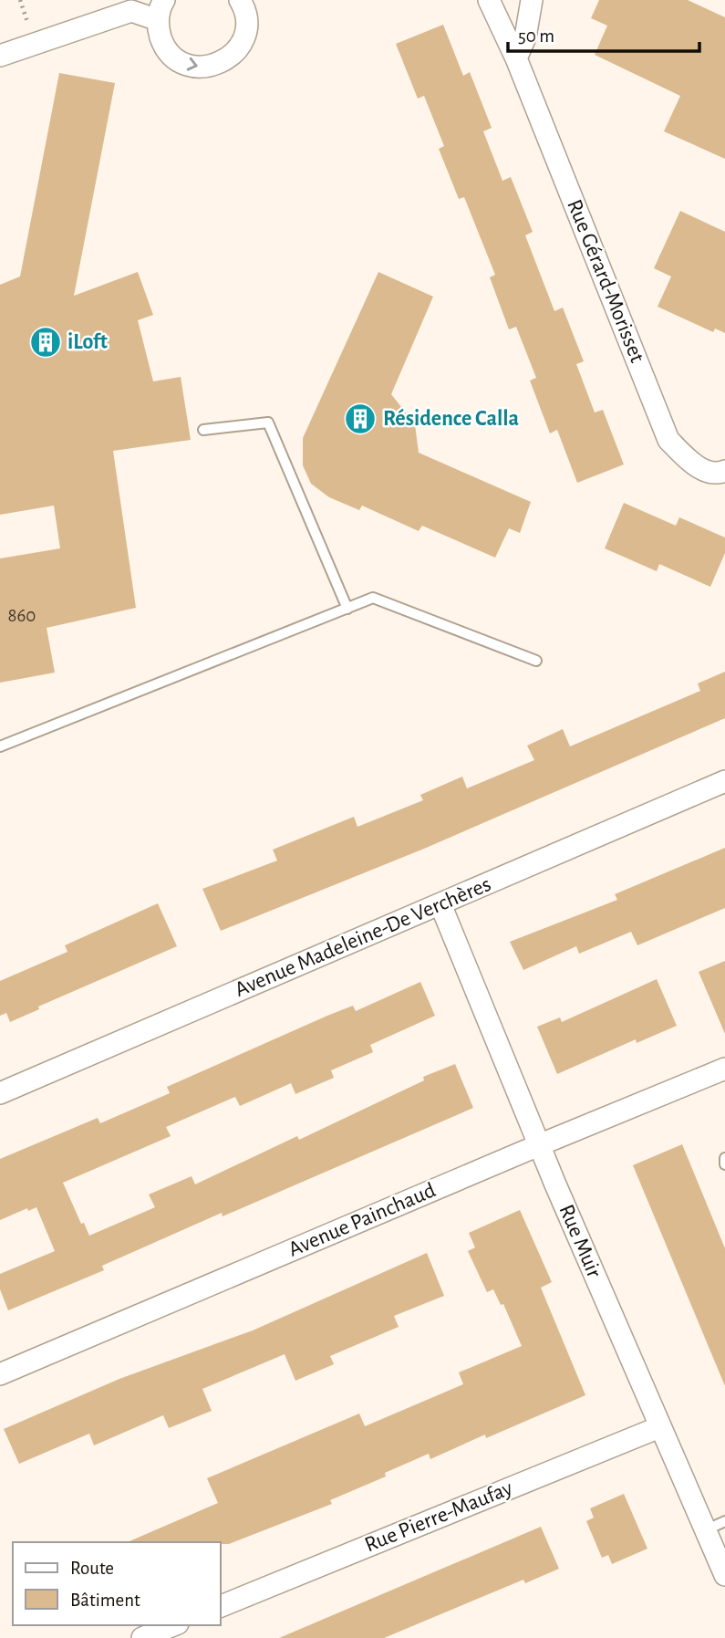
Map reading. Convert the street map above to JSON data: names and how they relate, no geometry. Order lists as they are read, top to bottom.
{
  "streets": {
    "street": [
      "Rue Gérard-Morisset",
      "Avenue Madeleine-De Verchères",
      "Avenue Painchaud",
      "Rue Muir",
      "Rue Pierre-Maufay"
    ]
  },
  "crossings": [
    ["Avenue Madeleine-De Verchères", "Rue Muir"],
    ["Avenue Painchaud", "Rue Muir"],
    ["Rue Muir", "Rue Pierre-Maufay"]
  ],
  "places": {
    "building": ["iLoft", "Résidence Calla"]
  },
  "house_numbers": ["860"],
  "legend": ["Route", "Bâtiment"],
  "scale_bar": "50 m"
}
